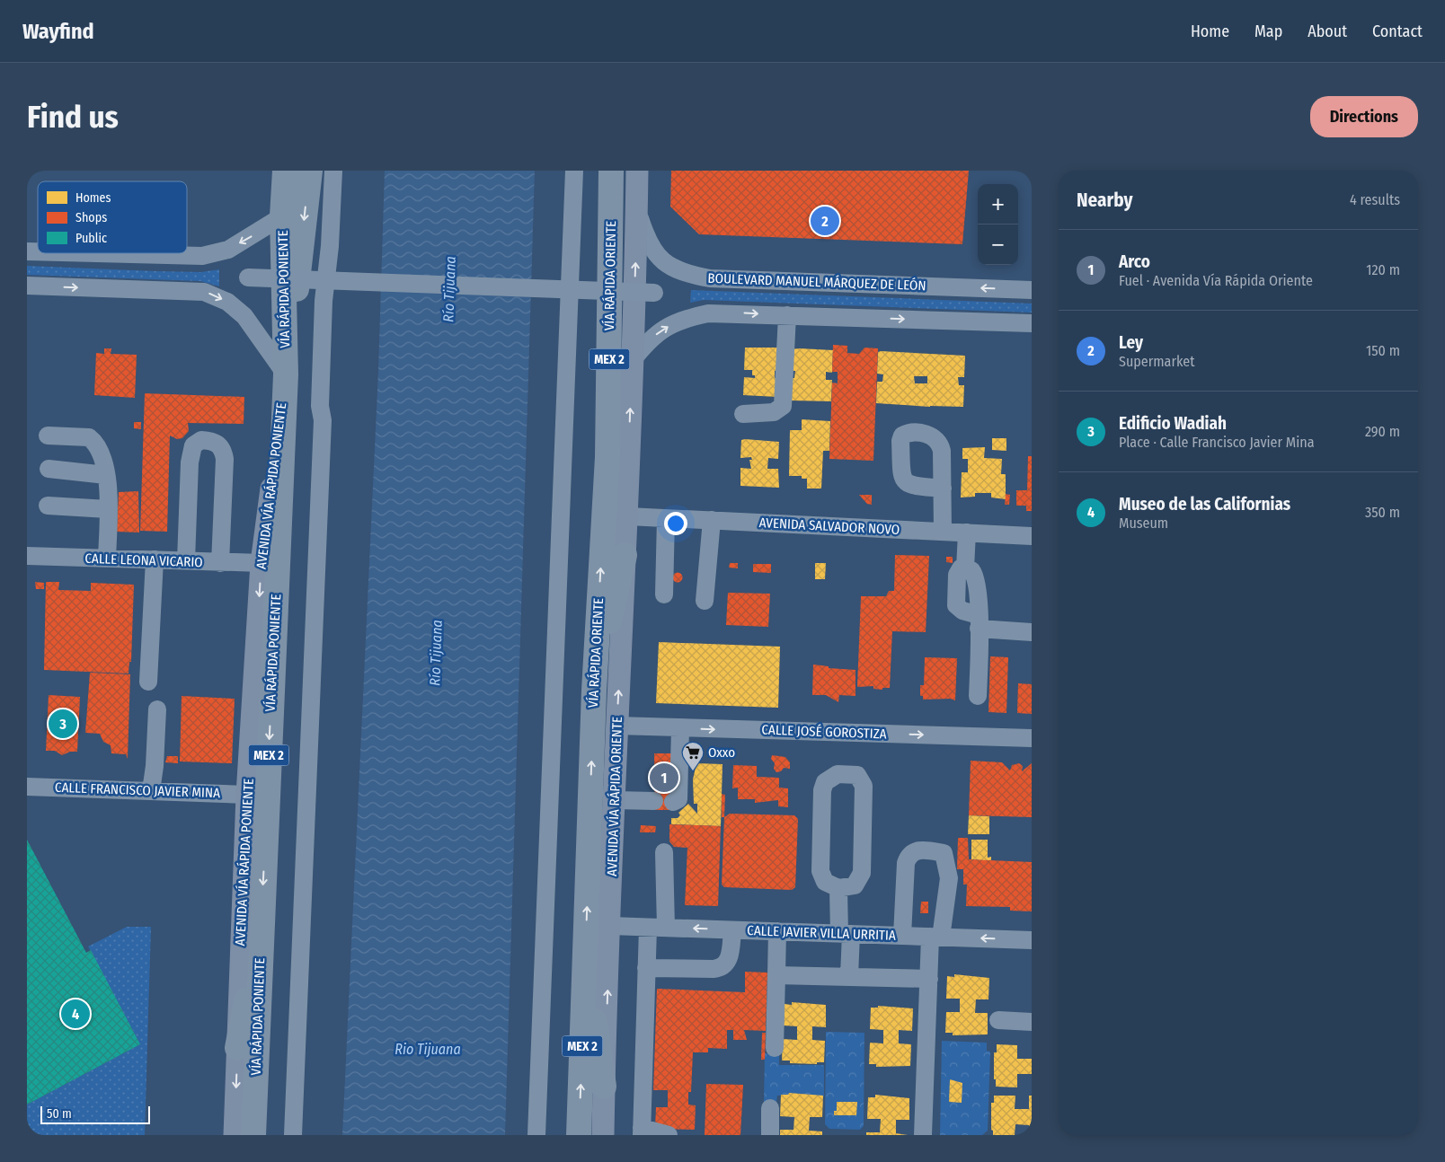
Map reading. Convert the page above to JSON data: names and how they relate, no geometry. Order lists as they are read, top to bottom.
{
  "streets": {
    "highway": ["VÍA RÁPIDA ORIENTE", "VÍA RÁPIDA PONIENTE", "MEX 2"],
    "main road": ["AVENIDA VÍA RÁPIDA PONIENTE", "AVENIDA VÍA RÁPIDA ORIENTE"],
    "street": [
      "BOULEVARD MANUEL MÁRQUEZ DE LEÓN",
      "AVENIDA SALVADOR NOVO",
      "CALLE LEONA VICARIO",
      "CALLE JOSÉ GOROSTIZA",
      "CALLE FRANCISCO JAVIER MINA",
      "CALLE JAVIER VILLA URRITIA"
    ]
  },
  "crossings": [
    ["VÍA RÁPIDA ORIENTE", "BOULEVARD MANUEL MÁRQUEZ DE LEÓN"],
    ["VÍA RÁPIDA ORIENTE", "AVENIDA VÍA RÁPIDA ORIENTE"],
    ["VÍA RÁPIDA PONIENTE", "AVENIDA VÍA RÁPIDA PONIENTE"],
    ["AVENIDA VÍA RÁPIDA PONIENTE", "CALLE LEONA VICARIO"],
    ["AVENIDA VÍA RÁPIDA PONIENTE", "CALLE FRANCISCO JAVIER MINA"],
    ["AVENIDA SALVADOR NOVO", "AVENIDA VÍA RÁPIDA ORIENTE"],
    ["CALLE JOSÉ GOROSTIZA", "AVENIDA VÍA RÁPIDA ORIENTE"],
    ["AVENIDA VÍA RÁPIDA ORIENTE", "CALLE JAVIER VILLA URRITIA"]
  ],
  "one_way": [
    "VÍA RÁPIDA PONIENTE",
    "AVENIDA VÍA RÁPIDA PONIENTE",
    "CALLE JOSÉ GOROSTIZA",
    "AVENIDA VÍA RÁPIDA ORIENTE",
    "CALLE JAVIER VILLA URRITIA"
  ],
  "water": ["Río Tijuana", "Rio Tijuana"],
  "places": {
    "supermarket": ["Oxxo"]
  },
  "legend": ["Homes", "Shops", "Public"],
  "scale_bar": "50 m",
  "page": {
    "header": "Wayfind",
    "nav": [
      "Home",
      "Map",
      "About",
      "Contact"
    ],
    "buttons": "Directions",
    "title": "Find us",
    "heading": ["Nearby", "4 results"],
    "map_buttons": ["+", "−"],
    "pins": [
      "2",
      "3",
      "1",
      "4"
    ],
    "list": [
      {
        "mark": "1",
        "name": "Arco",
        "note": "Fuel · Avenida Vía Rápida Oriente",
        "value": "120 m"
      },
      {
        "mark": "2",
        "name": "Ley",
        "note": "Supermarket",
        "value": "150 m"
      },
      {
        "mark": "3",
        "name": "Edificio Wadiah",
        "note": "Place · Calle Francisco Javier Mina",
        "value": "290 m"
      },
      {
        "mark": "4",
        "name": "Museo de las Californias",
        "note": "Museum",
        "value": "350 m"
      }
    ],
    "scale": "50 m"
  }
}
